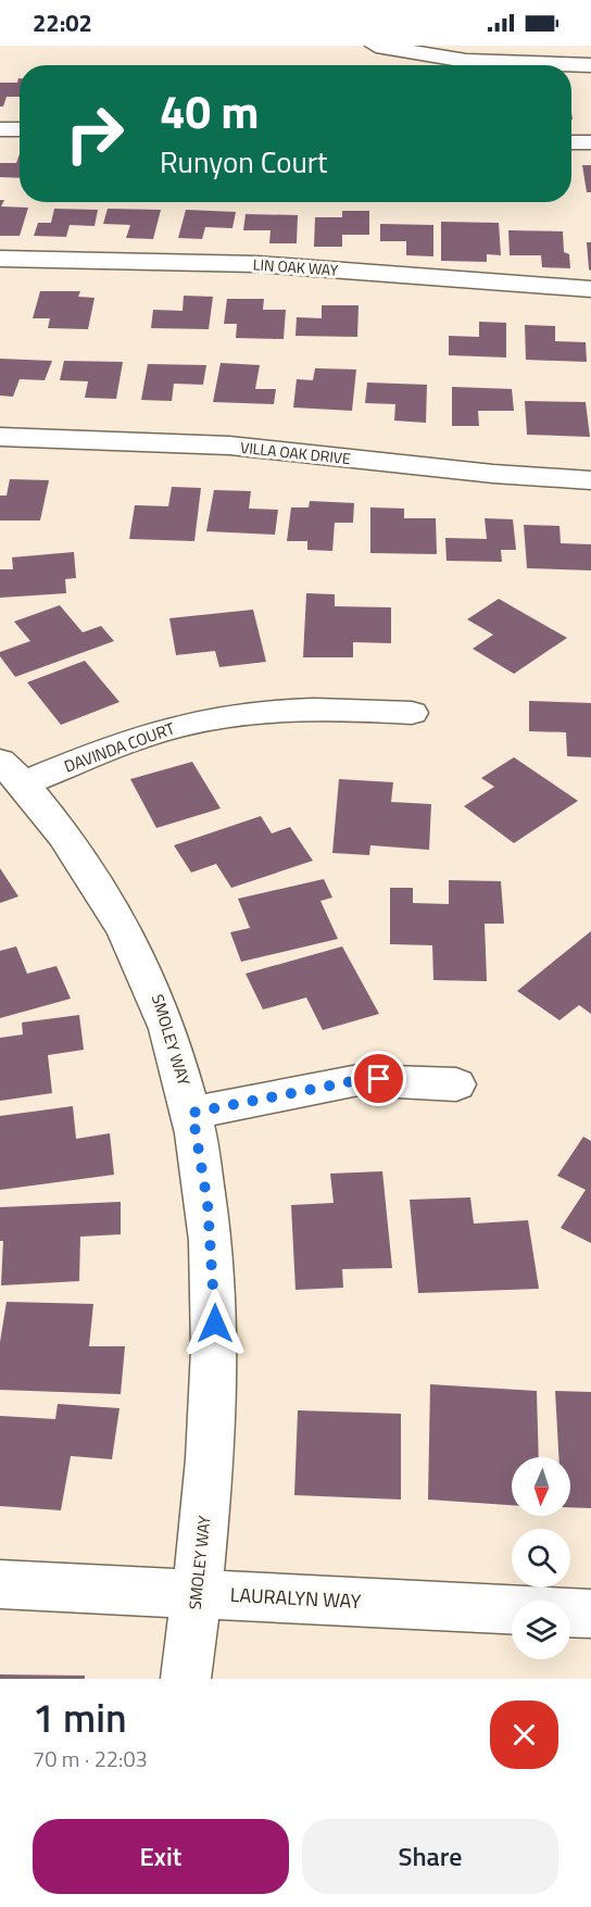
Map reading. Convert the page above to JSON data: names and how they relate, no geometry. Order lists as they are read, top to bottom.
{
  "streets": {
    "street": [
      "LIN OAK WAY",
      "VILLA OAK DRIVE",
      "DAVINDA COURT",
      "SMOLEY WAY",
      "LAURALYN WAY"
    ]
  },
  "crossings": [
    ["DAVINDA COURT", "SMOLEY WAY"],
    ["SMOLEY WAY", "LAURALYN WAY"]
  ],
  "north": "bottom",
  "page": {
    "status": "22:02",
    "turn": ["40 m", "Runyon Court"],
    "heading": ["1 min", "70 m · 22:03"],
    "buttons": ["Exit", "Share"]
  }
}
